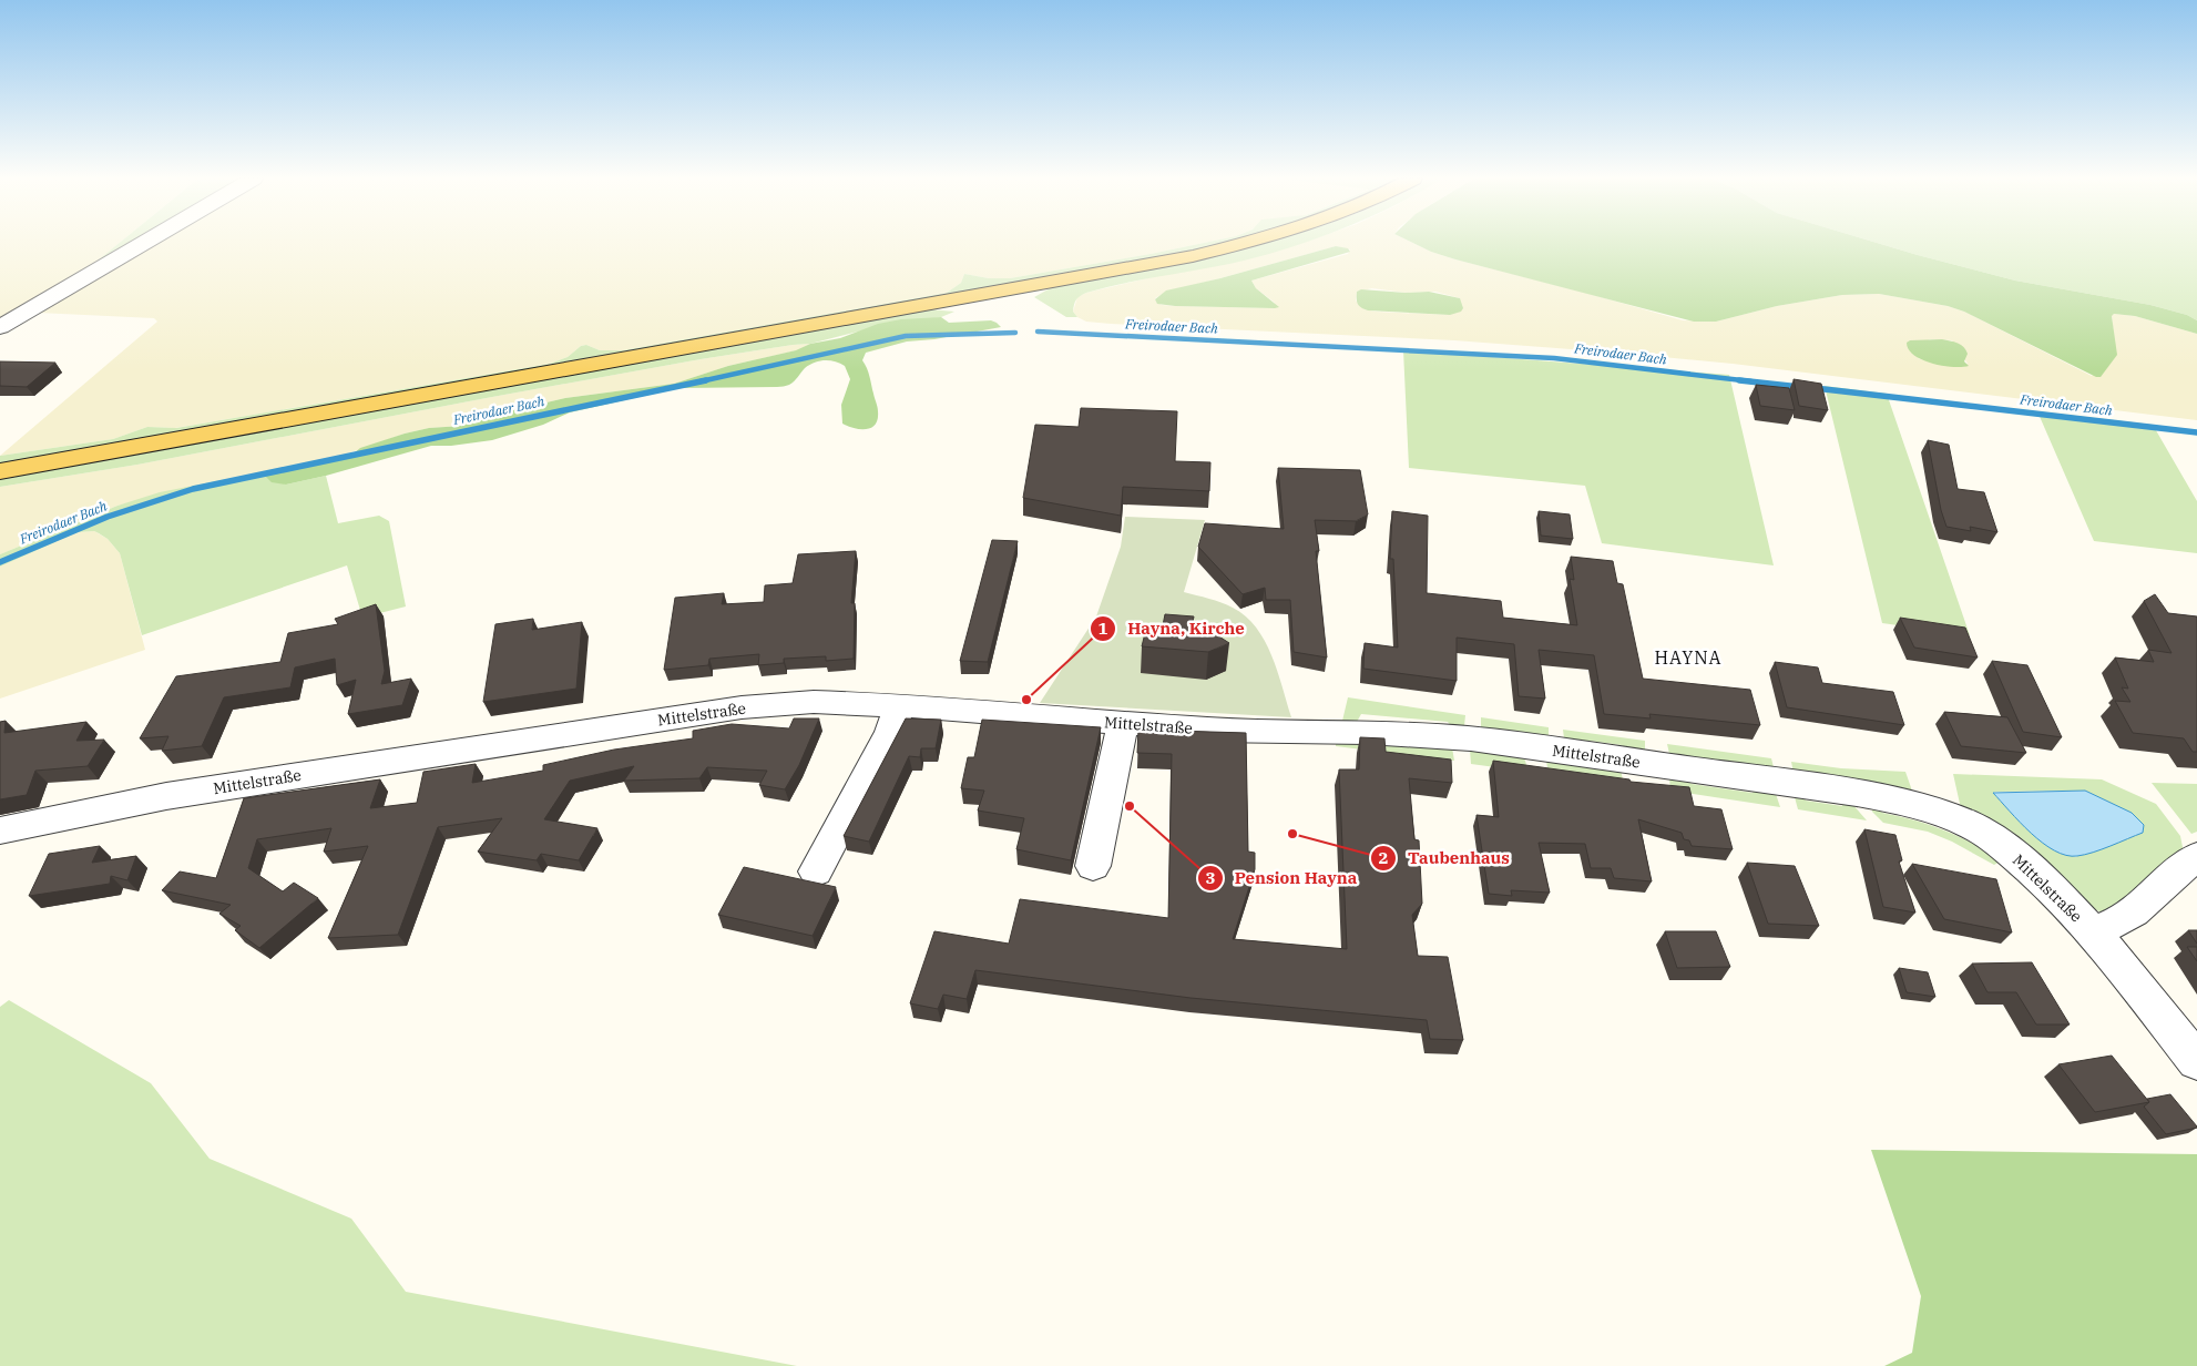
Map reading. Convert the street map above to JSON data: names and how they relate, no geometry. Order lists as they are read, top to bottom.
{
  "streets": {
    "street": ["Mittelstraße"]
  },
  "districts": ["HAYNA"],
  "water": ["Freirodaer Bach"],
  "places": ["Hayna, Kirche", "Pension Hayna", "Taubenhaus"]
}
